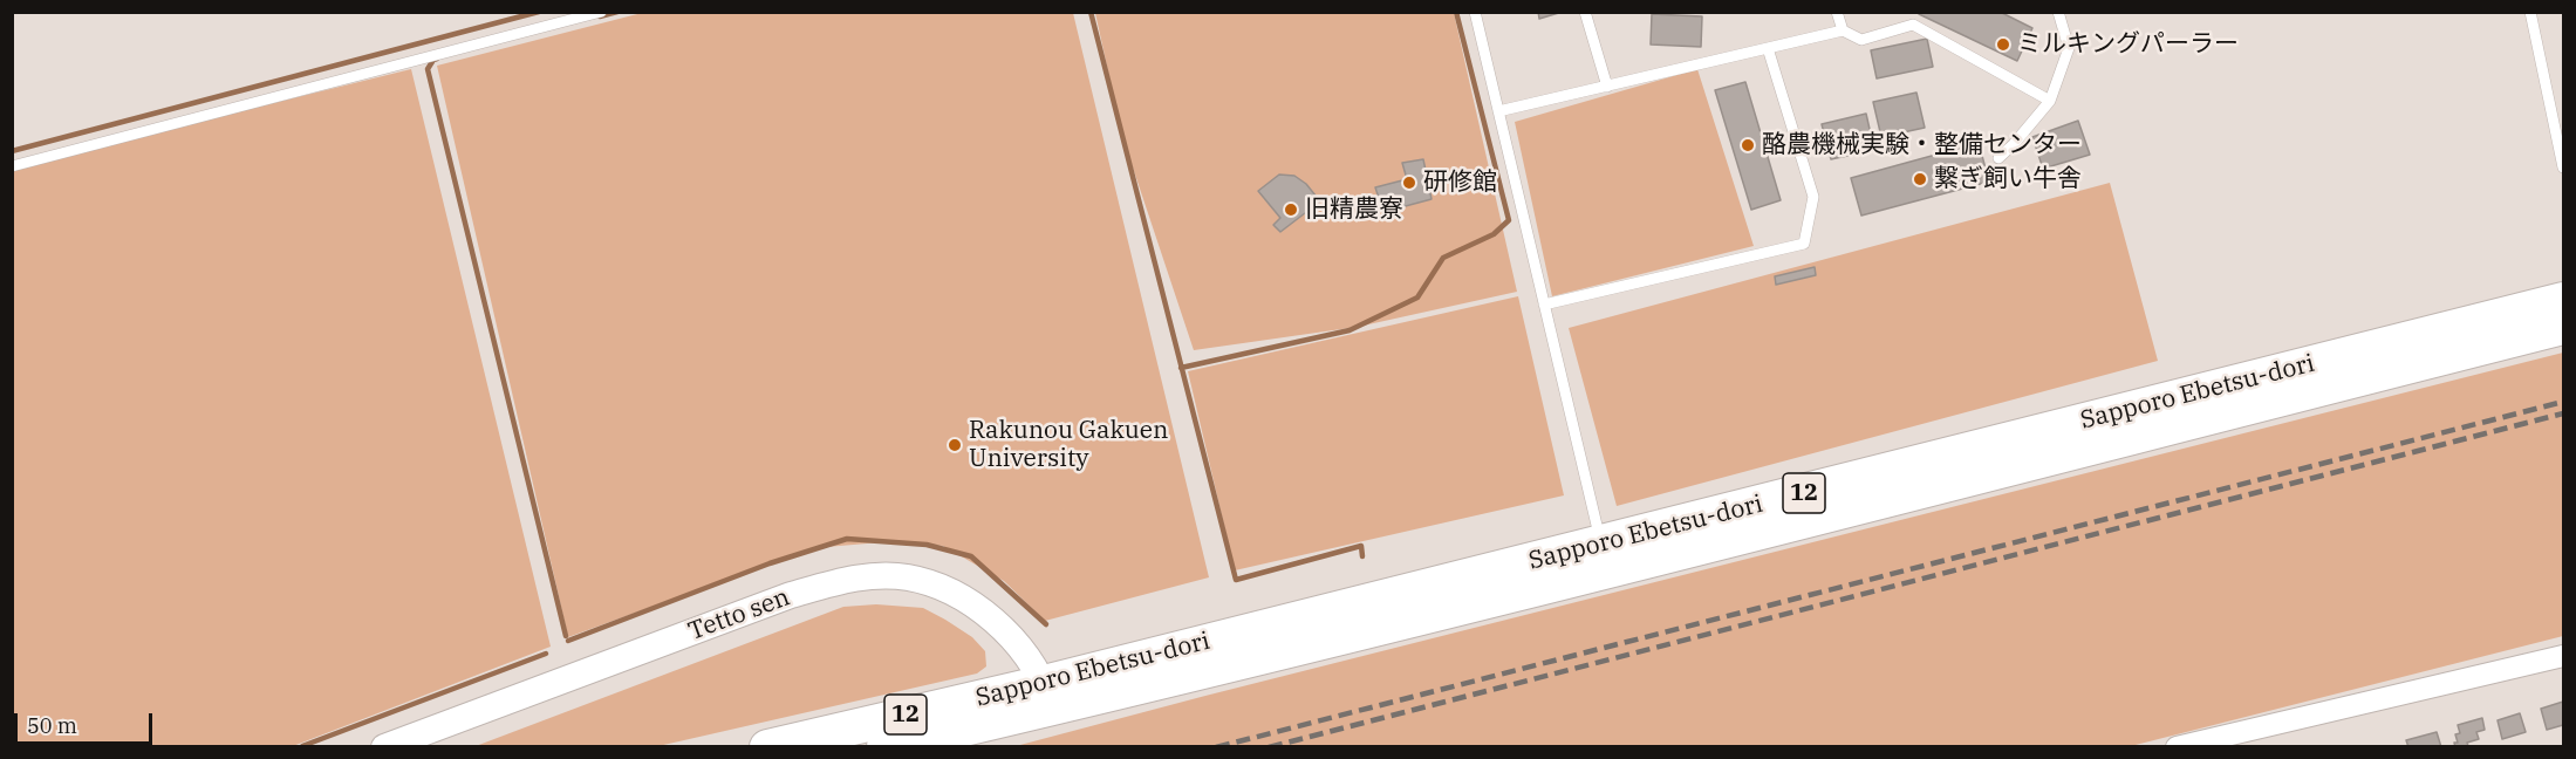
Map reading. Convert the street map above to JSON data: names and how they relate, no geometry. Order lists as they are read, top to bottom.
{
  "streets": {
    "highway": ["Sapporo Ebetsu-dori", "12"],
    "street": ["Tetto sen"]
  },
  "crossings": [
    ["Sapporo Ebetsu-dori", "Tetto sen"]
  ],
  "places": [
    "ミルキングパーラー",
    "酪農機械実験・整備センター",
    "繋ぎ飼い牛舎",
    "研修館",
    "旧精農寮",
    "Rakunou Gakuen University"
  ],
  "scale_bar": "50 m"
}
